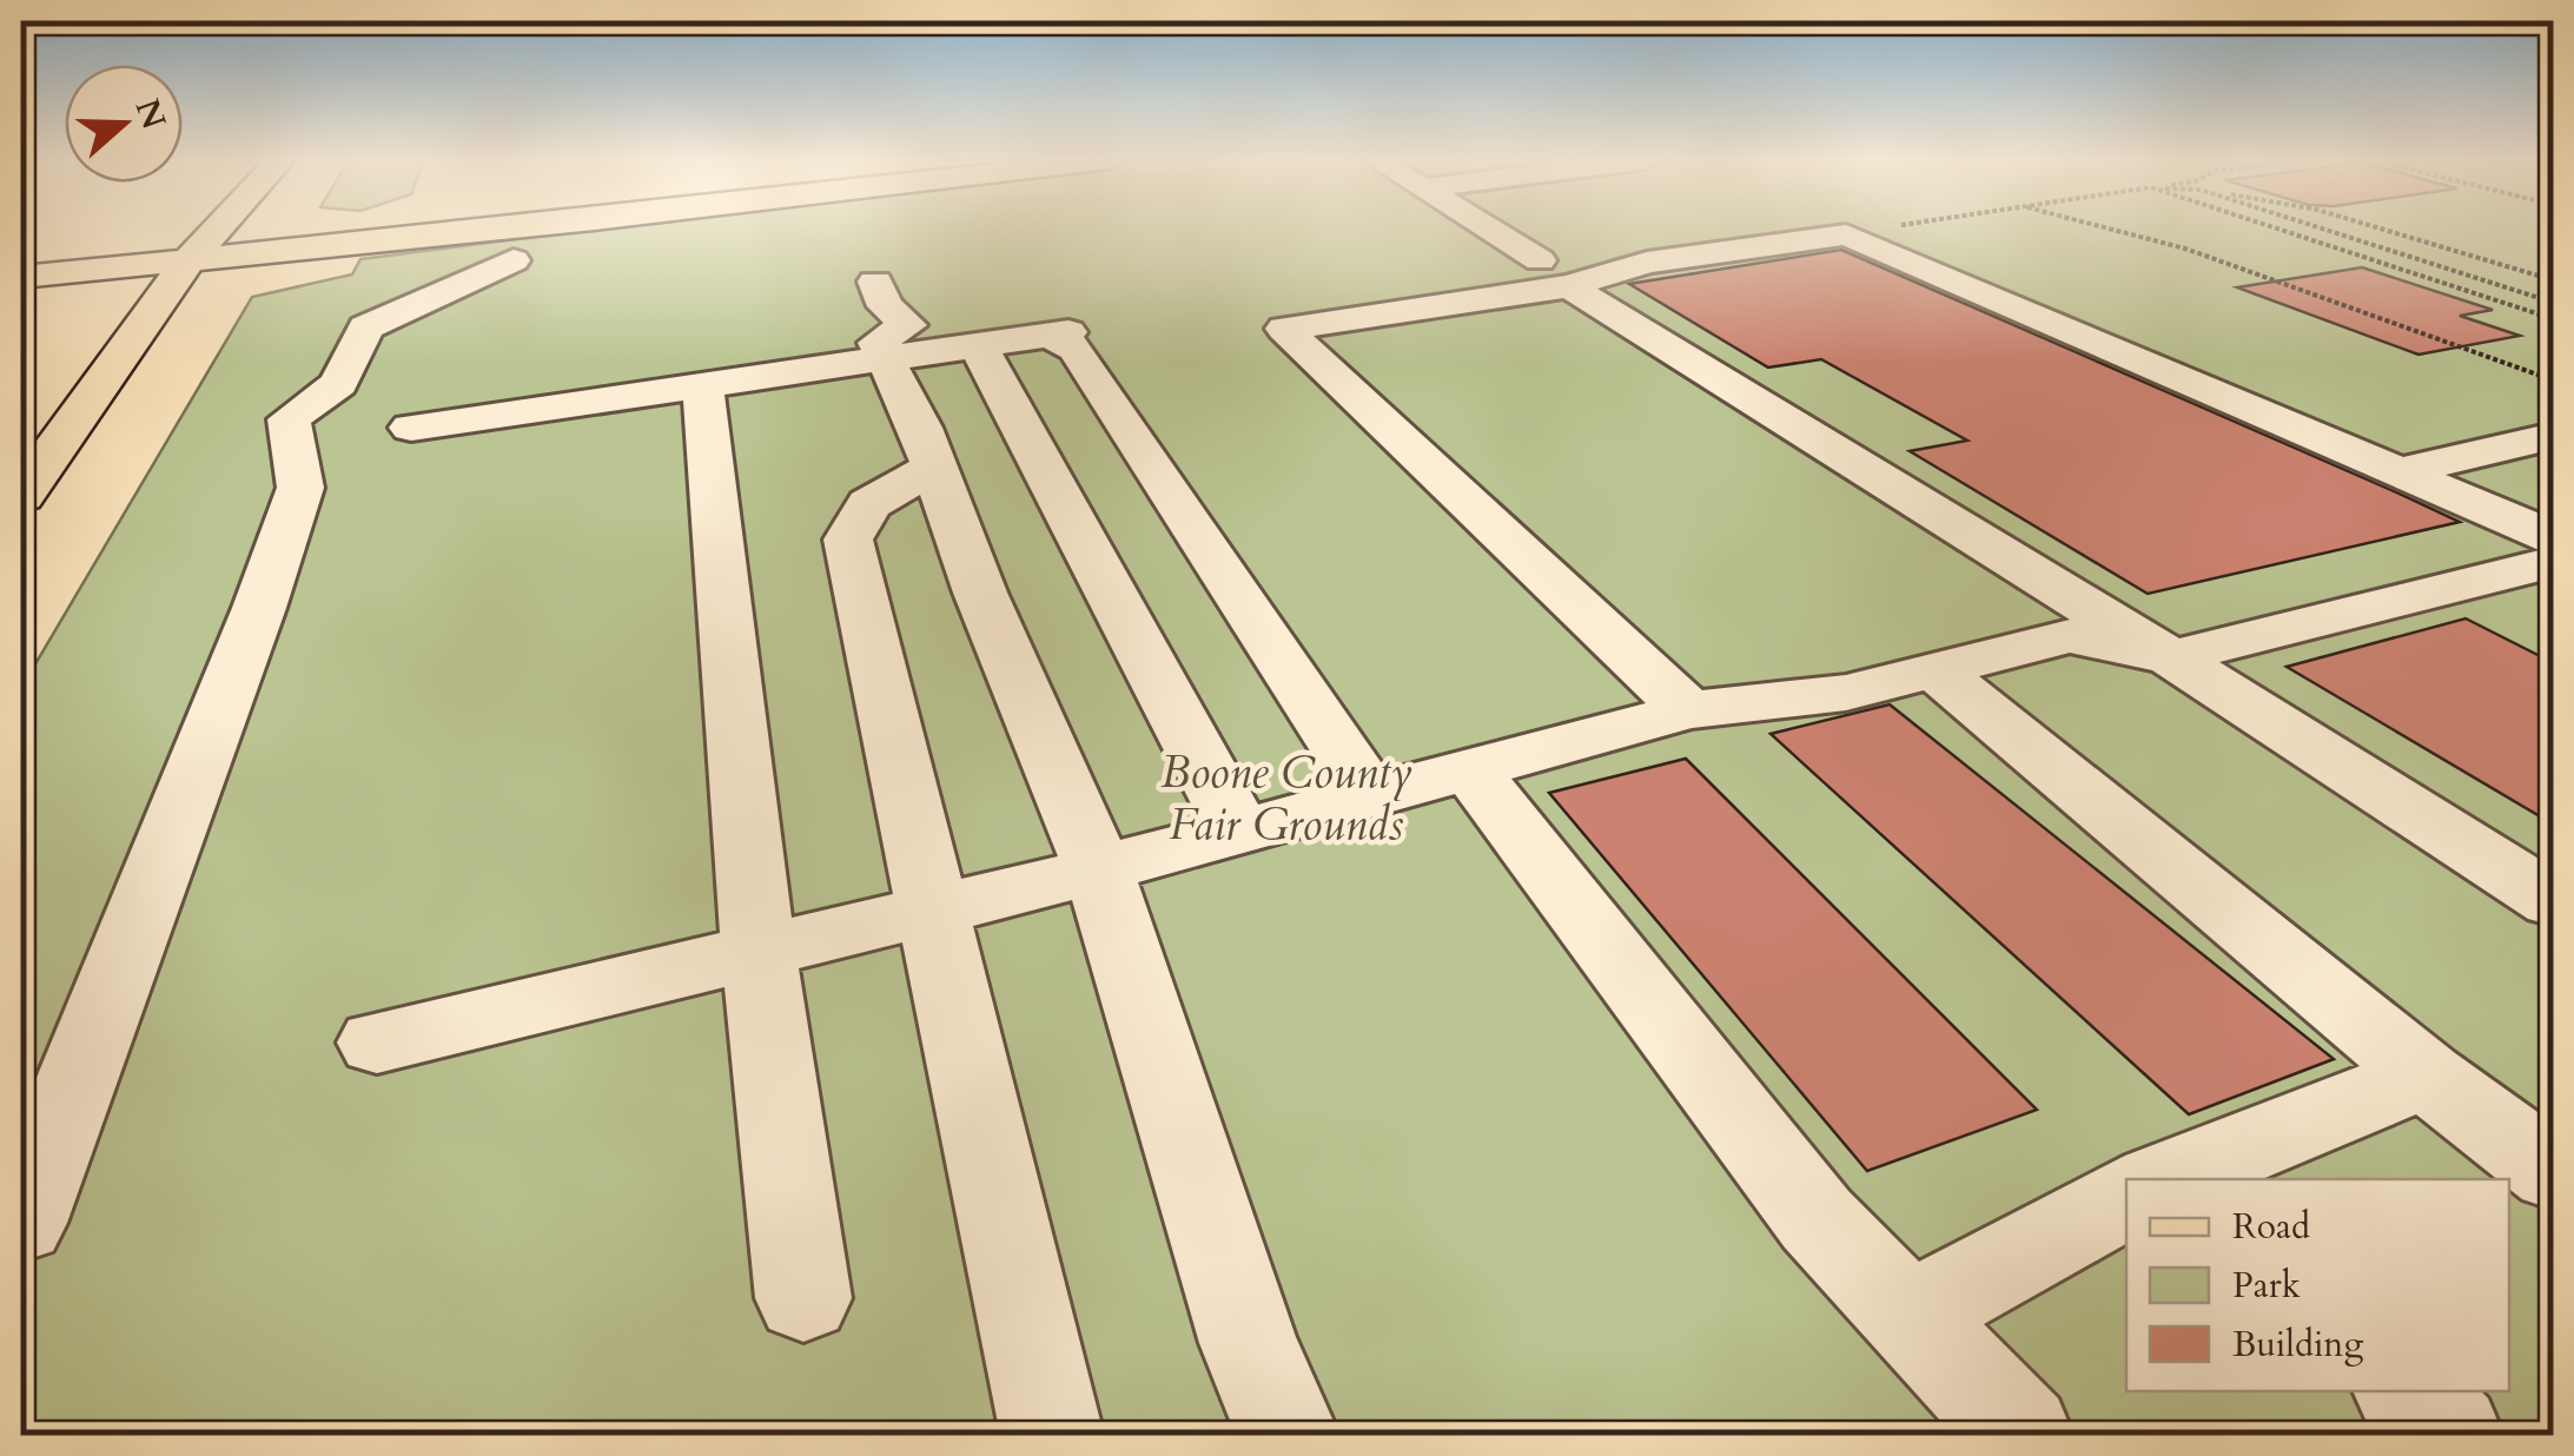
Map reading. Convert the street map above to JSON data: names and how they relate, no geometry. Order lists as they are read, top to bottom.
{
  "parks": ["Boone County Fair Grounds"],
  "legend": ["Road", "Park", "Building"],
  "north": "right"
}
